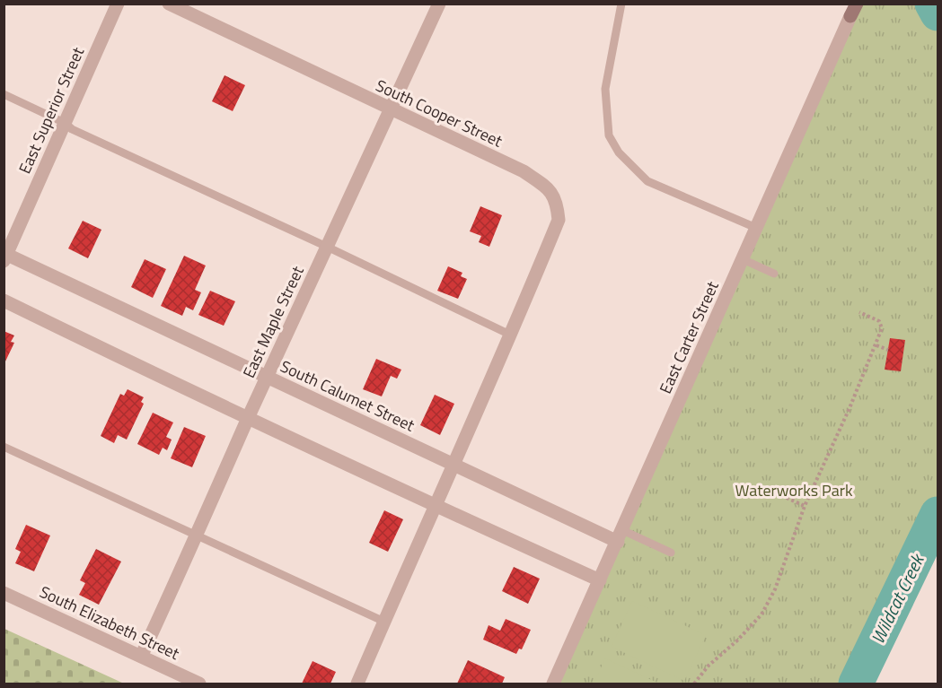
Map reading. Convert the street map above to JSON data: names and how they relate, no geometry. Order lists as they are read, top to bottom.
{
  "streets": {
    "street": [
      "East Superior Street",
      "South Cooper Street",
      "East Maple Street",
      "East Carter Street",
      "South Calumet Street",
      "South Elizabeth Street"
    ]
  },
  "crossings": [
    ["East Superior Street", "South Calumet Street"],
    ["South Cooper Street", "East Maple Street"],
    ["South Cooper Street", "South Calumet Street"],
    ["East Maple Street", "South Calumet Street"],
    ["East Maple Street", "South Elizabeth Street"],
    ["East Carter Street", "South Calumet Street"]
  ],
  "water": ["Wildcat Creek"],
  "parks": ["Waterworks Park"]
}
